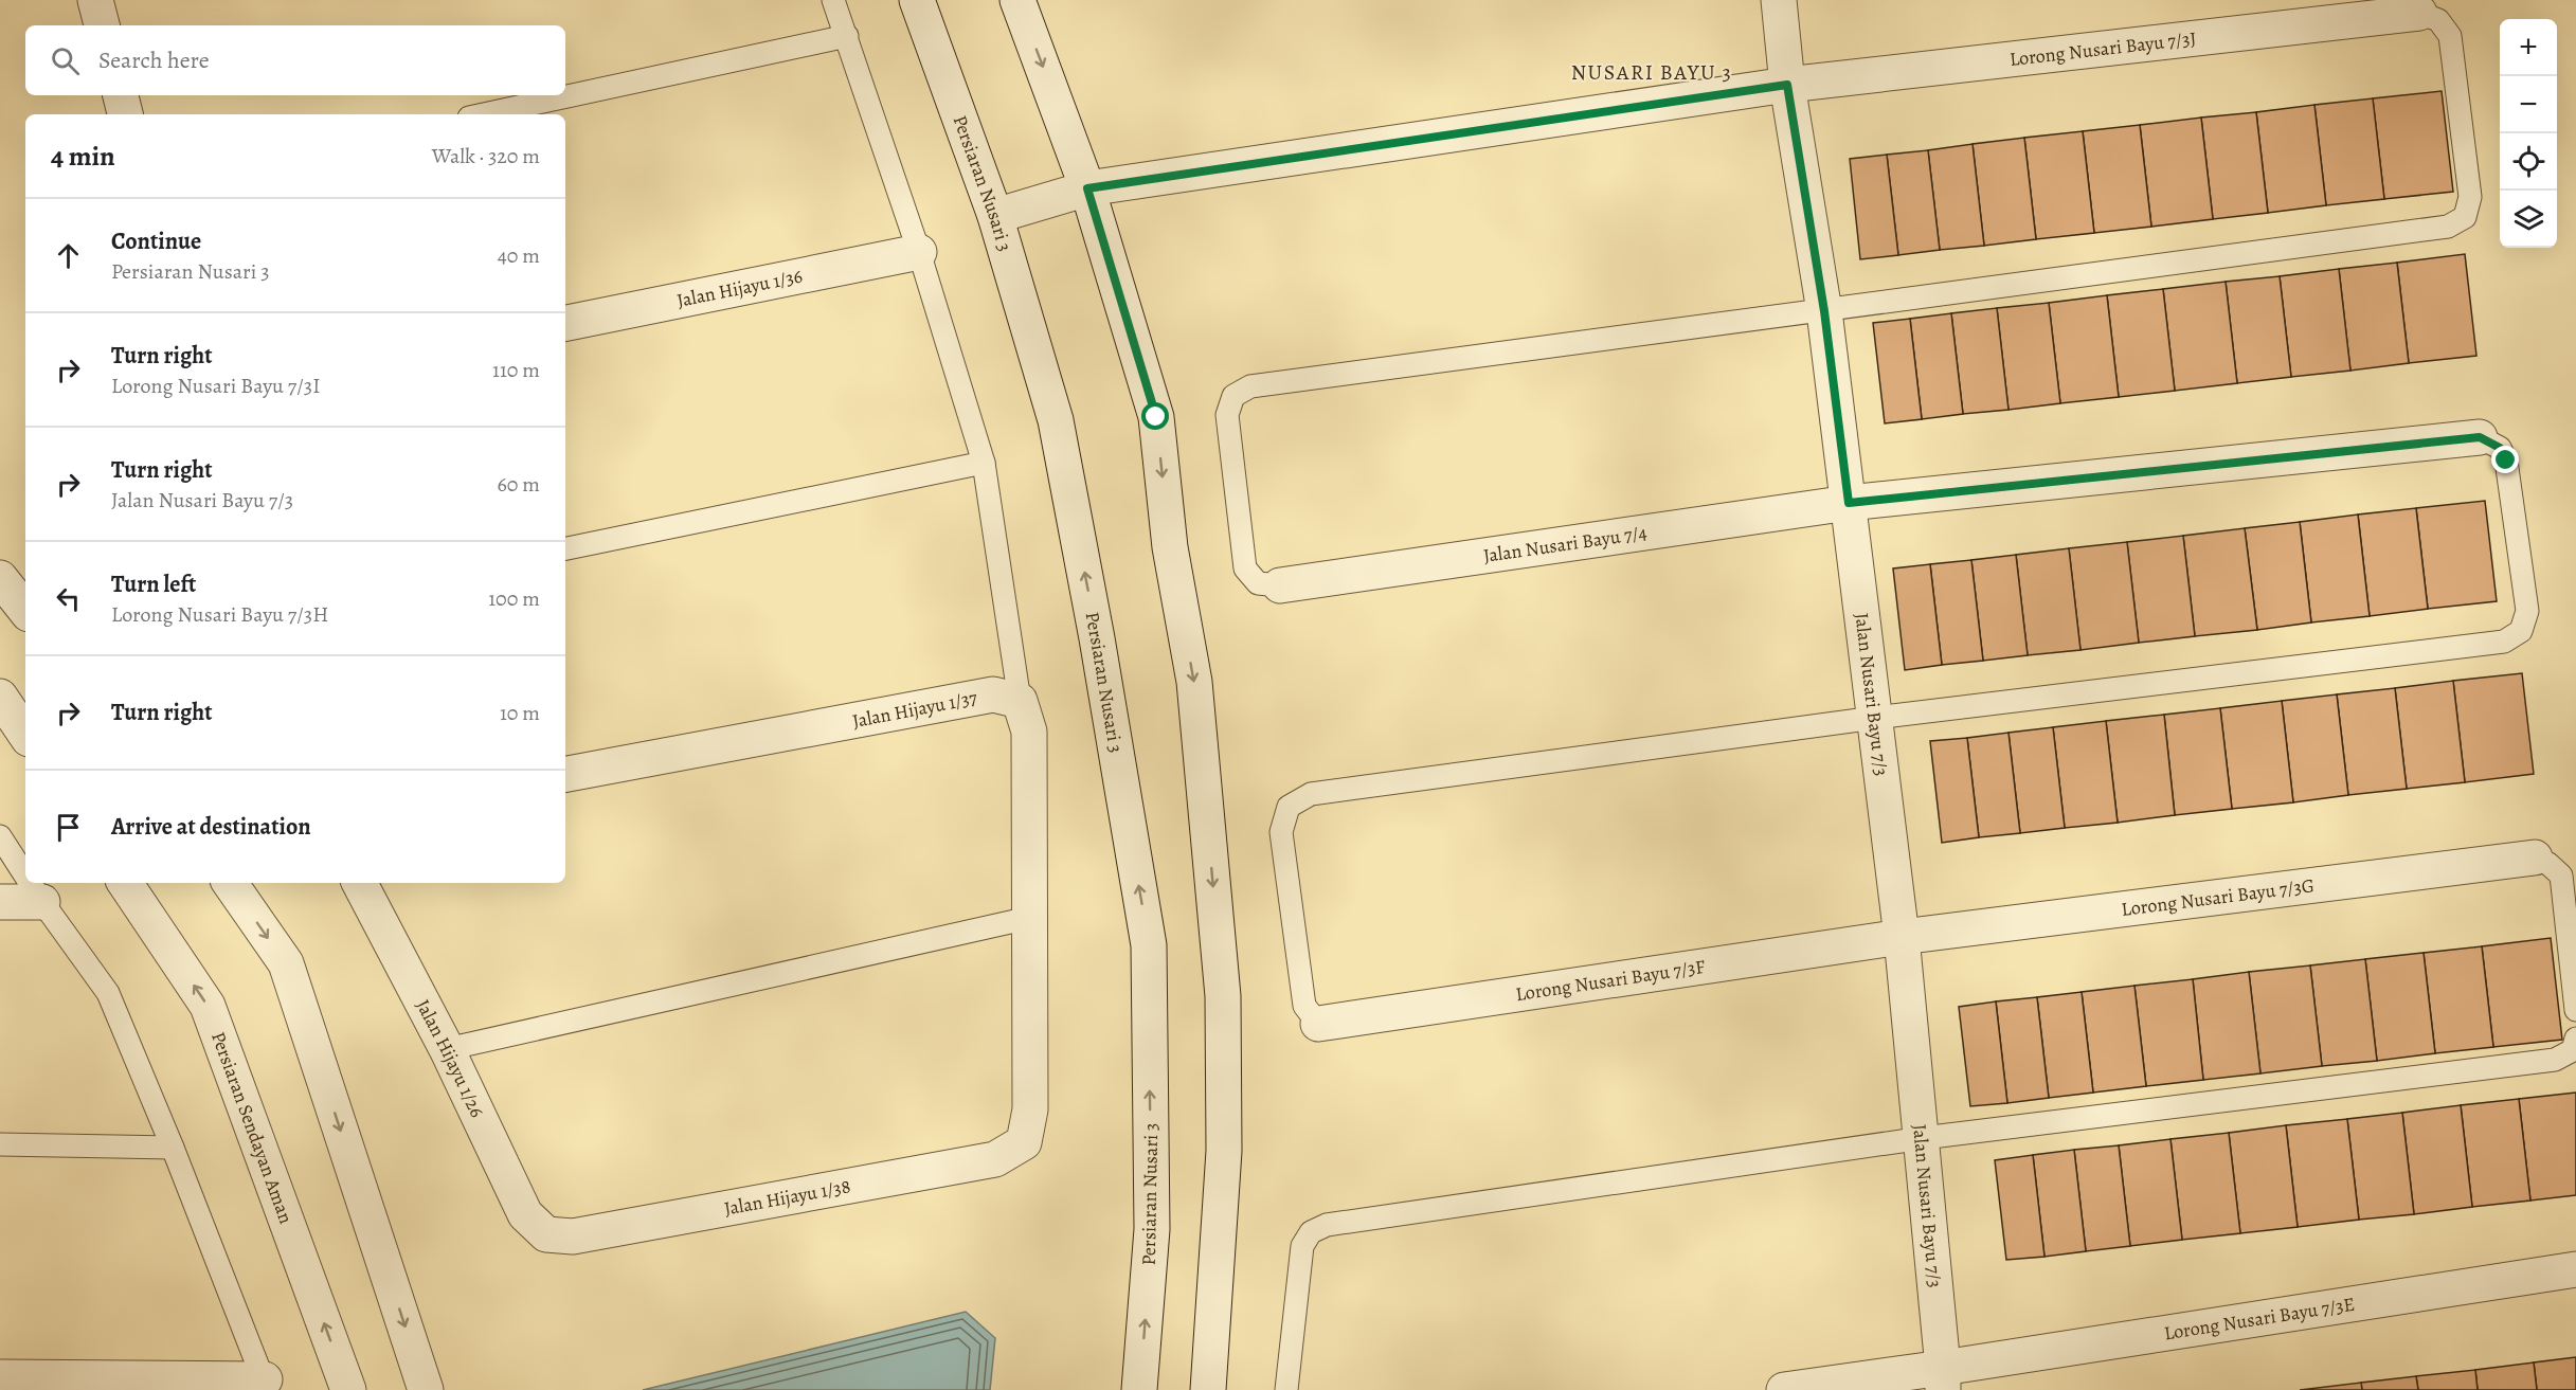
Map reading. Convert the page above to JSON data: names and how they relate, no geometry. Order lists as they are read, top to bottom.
{
  "streets": {
    "street": [
      "Lorong Nusari Bayu 7/3J",
      "Persiaran Nusari 3",
      "Jalan Hijayu 1/36",
      "Jalan Nusari Bayu 7/4",
      "Jalan Nusari Bayu 7/3",
      "Jalan Hijayu 1/37",
      "Lorong Nusari Bayu 7/3G",
      "Lorong Nusari Bayu 7/3F",
      "Jalan Hijayu 1/26",
      "Persiaran Sendayan Aman",
      "Jalan Hijayu 1/38",
      "Lorong Nusari Bayu 7/3E"
    ]
  },
  "crossings": [
    ["Lorong Nusari Bayu 7/3J", "Persiaran Nusari 3"],
    ["Lorong Nusari Bayu 7/3J", "Jalan Nusari Bayu 7/3"],
    ["Jalan Nusari Bayu 7/4", "Jalan Nusari Bayu 7/3"],
    ["Jalan Nusari Bayu 7/3", "Lorong Nusari Bayu 7/3G"],
    ["Jalan Nusari Bayu 7/3", "Lorong Nusari Bayu 7/3F"],
    ["Jalan Nusari Bayu 7/3", "Lorong Nusari Bayu 7/3E"],
    ["Lorong Nusari Bayu 7/3G", "Lorong Nusari Bayu 7/3F"],
    ["Jalan Hijayu 1/26", "Jalan Hijayu 1/38"]
  ],
  "districts": ["NUSARI BAYU 3"],
  "page": {
    "map_buttons": ["+", "−"],
    "search": "Search here",
    "heading": ["4 min", "Walk · 320 m"],
    "list": [
      ["Continue", "Persiaran Nusari 3", "40 m"],
      ["Turn right", "Lorong Nusari Bayu 7/3I", "110 m"],
      ["Turn right", "Jalan Nusari Bayu 7/3", "60 m"],
      ["Turn left", "Lorong Nusari Bayu 7/3H", "100 m"],
      ["Turn right", "10 m"],
      "Arrive at destination"
    ]
  }
}
